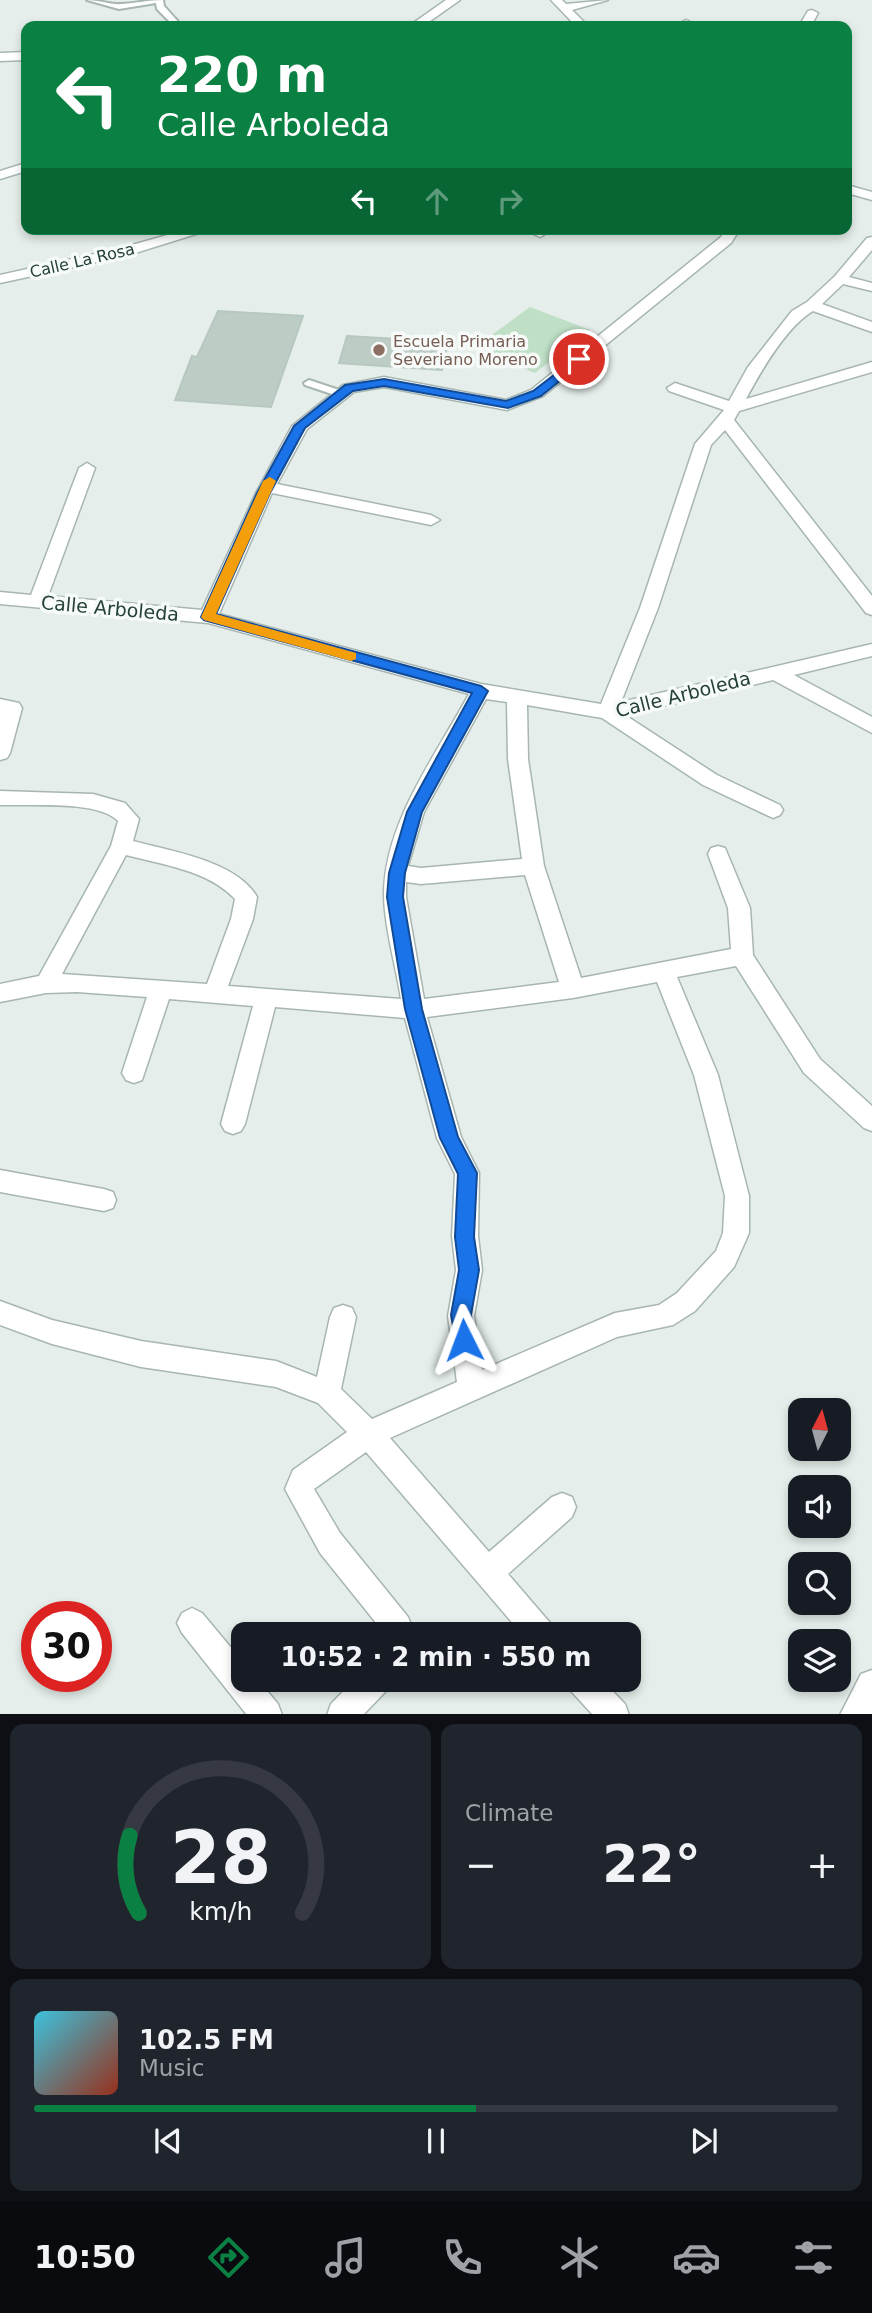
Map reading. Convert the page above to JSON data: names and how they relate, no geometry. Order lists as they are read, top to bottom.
{
  "streets": {
    "street": ["Calle La Rosa", "Calle Arboleda"]
  },
  "places": ["Escuela Primaria Severiano Moreno"],
  "north": "top",
  "page": {
    "turn": ["220 m", "Calle Arboleda"],
    "limit": "30",
    "trip": "10:52 · 2 min · 550 m",
    "tile": "Climate",
    "heat": ["−", "22°", "+"],
    "song": ["102.5 FM", "Music"],
    "tabs": "10:50",
    "gauge": ["28", "km/h"]
  }
}
